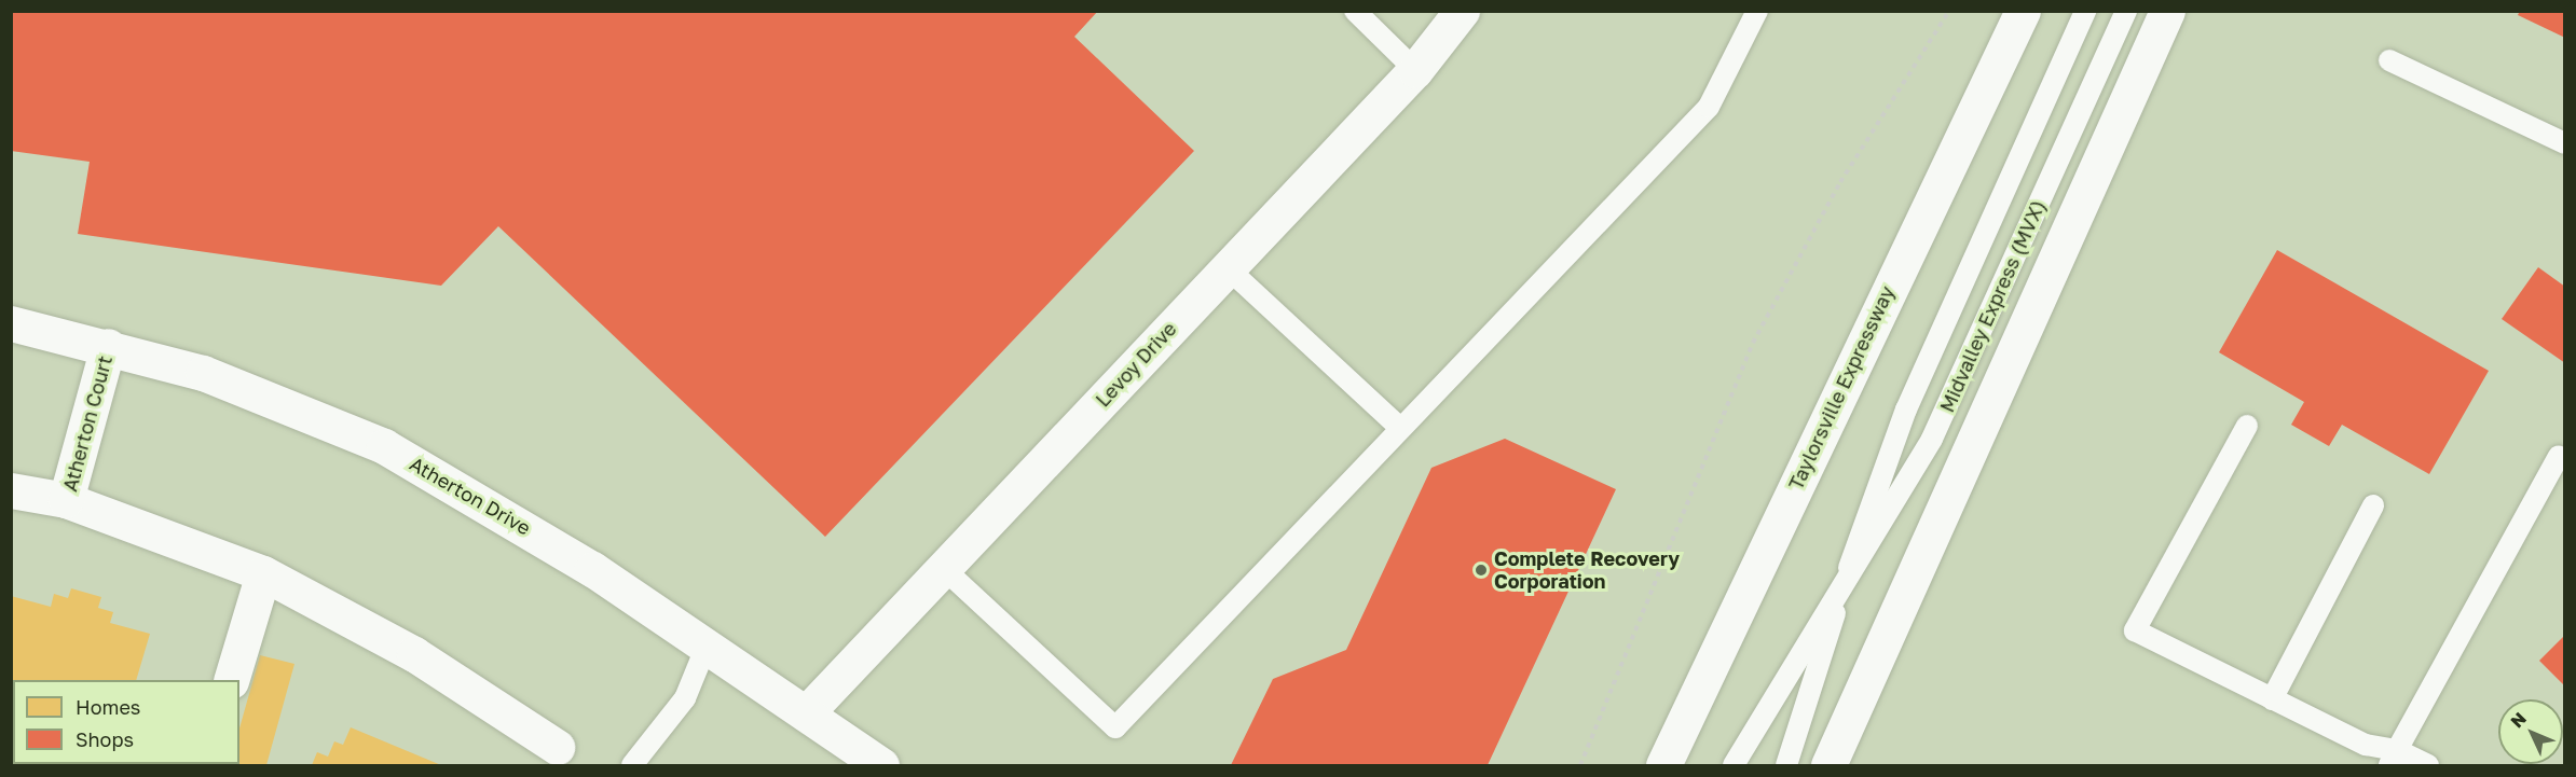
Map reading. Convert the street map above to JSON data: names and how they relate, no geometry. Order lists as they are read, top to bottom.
{
  "streets": {
    "street": [
      "Levoy Drive",
      "Taylorsville Expressway",
      "Atherton Court",
      "Atherton Drive"
    ],
    "lane": ["Midvalley Express (MVX)"]
  },
  "crossings": [
    ["Levoy Drive", "Atherton Drive"],
    ["Atherton Court", "Atherton Drive"]
  ],
  "places": ["Complete Recovery Corporation"],
  "legend": ["Homes", "Shops"],
  "north": "top left"
}
